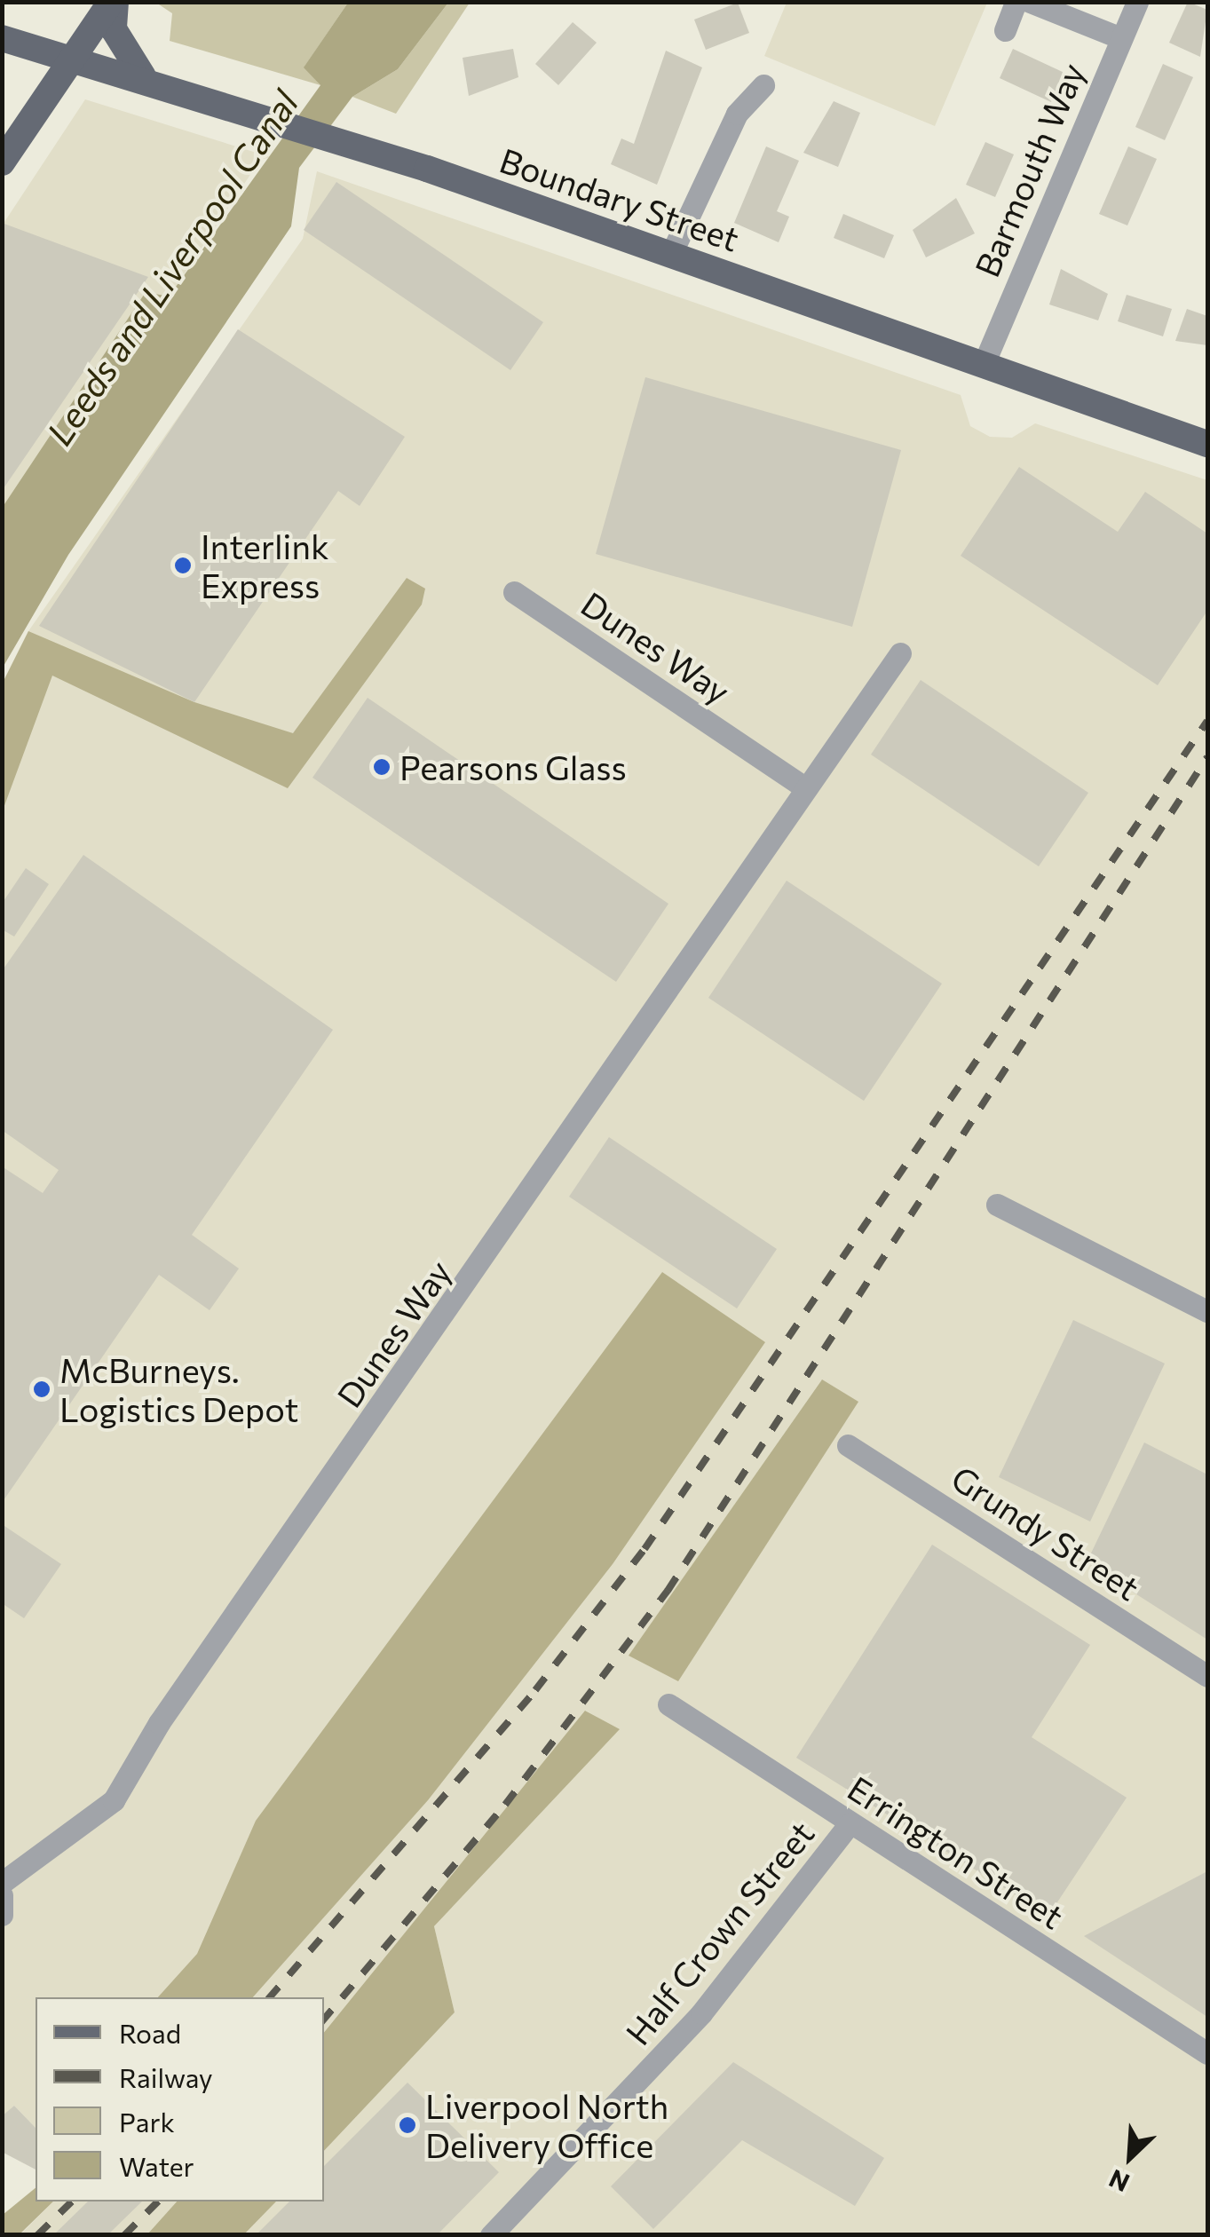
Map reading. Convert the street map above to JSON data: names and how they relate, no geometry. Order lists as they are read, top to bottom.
{
  "streets": {
    "main road": ["Boundary Street"],
    "street": [
      "Barmouth Way",
      "Dunes Way",
      "Grundy Street",
      "Errington Street",
      "Half Crown Street"
    ]
  },
  "crossings": [
    ["Barmouth Way", "Boundary Street"],
    ["Errington Street", "Half Crown Street"]
  ],
  "water": ["Leeds and Liverpool Canal"],
  "places": [
    "Interlink Express",
    "Pearsons Glass",
    "McBurneys. Logistics Depot",
    "Liverpool North Delivery Office"
  ],
  "legend": [
    "Road",
    "Railway",
    "Park",
    "Water"
  ],
  "north": "bottom left"
}
